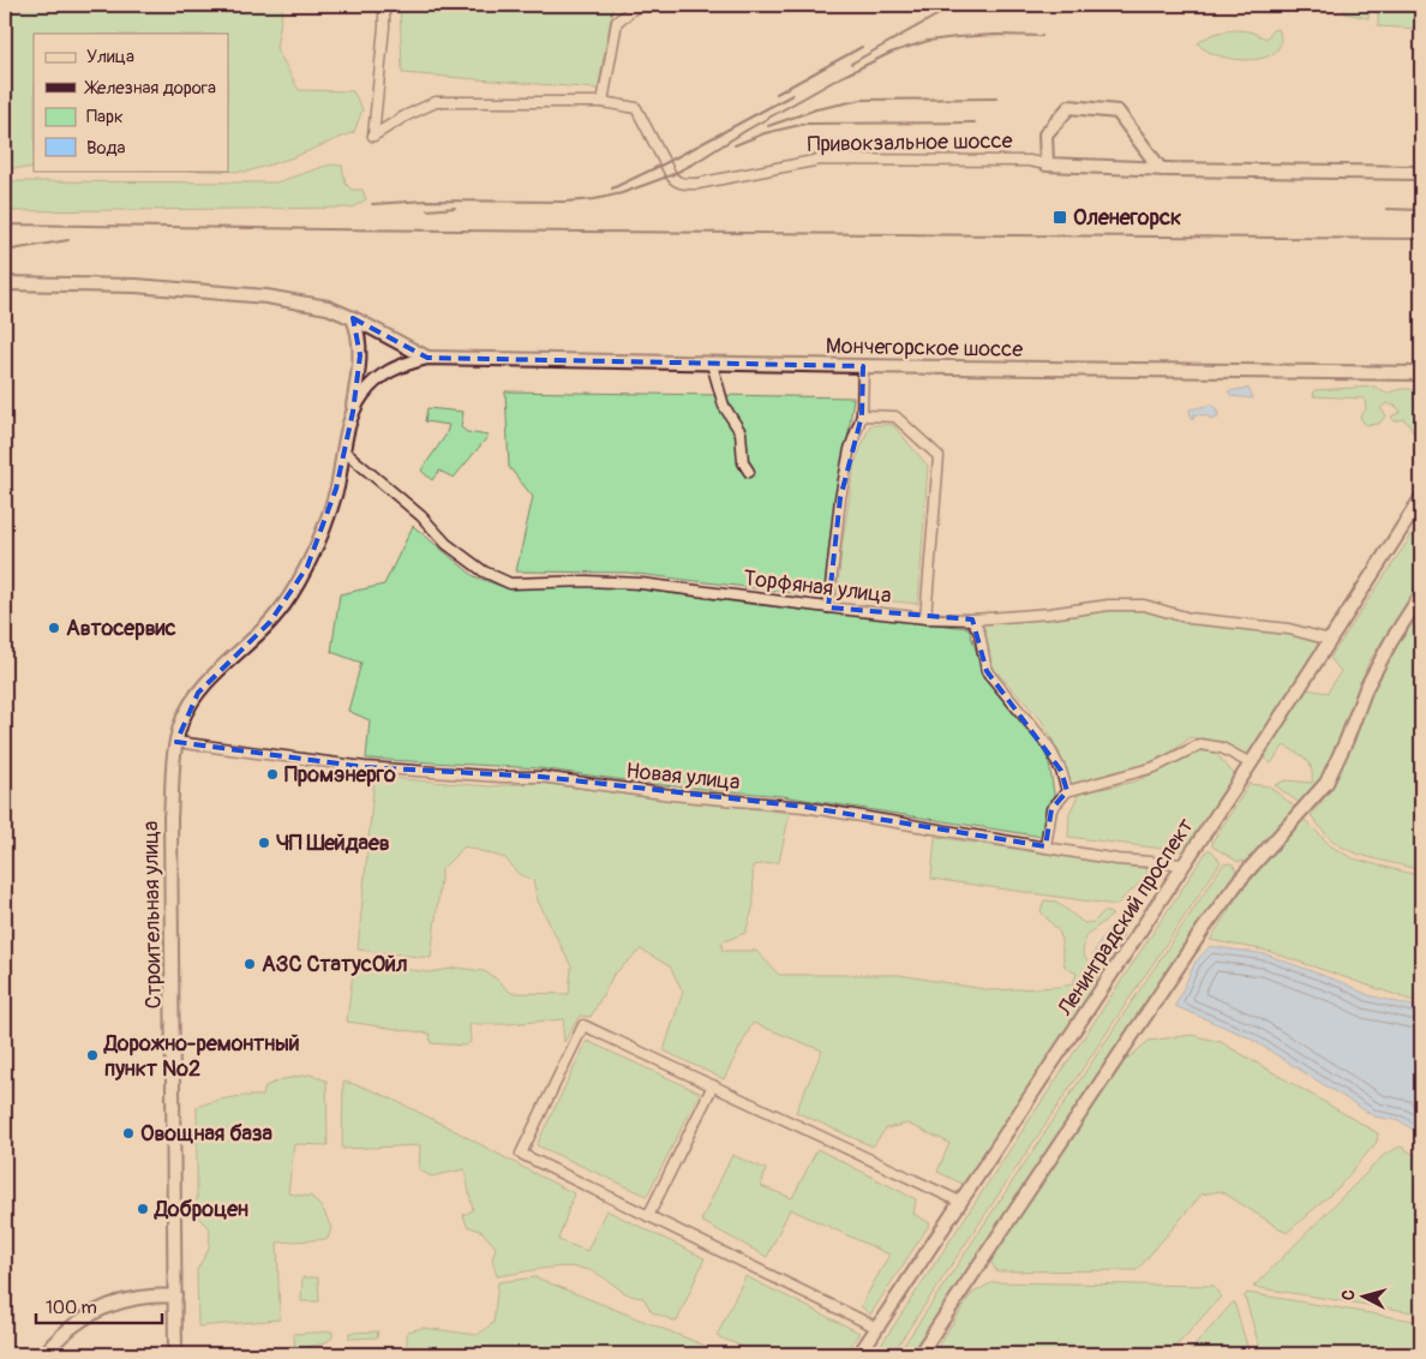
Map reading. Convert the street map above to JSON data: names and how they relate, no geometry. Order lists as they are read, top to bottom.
{
  "streets": {
    "street": [
      "Привокзальное шоссе",
      "Мончегорское шоссе",
      "Торфяная улица",
      "Новая улица",
      "Строительная улица",
      "Ленинградский проспект"
    ]
  },
  "crossings": [
    ["Торфяная улица", "Строительная улица"],
    ["Торфяная улица", "Ленинградский проспект"],
    ["Новая улица", "Строительная улица"],
    ["Новая улица", "Ленинградский проспект"]
  ],
  "places": {
    "transit": ["Оленегорск"],
    "other": [
      "Автосервис",
      "Промэнерго",
      "ЧП Шейдаев",
      "АЗС СтатусОйл",
      "Дорожно-ремонтный пункт №2",
      "Овощная база",
      "Доброцен"
    ]
  },
  "legend": [
    "Улица",
    "Железная дорога",
    "Парк",
    "Вода"
  ],
  "scale_bar": "100 m",
  "north": "left"
}
